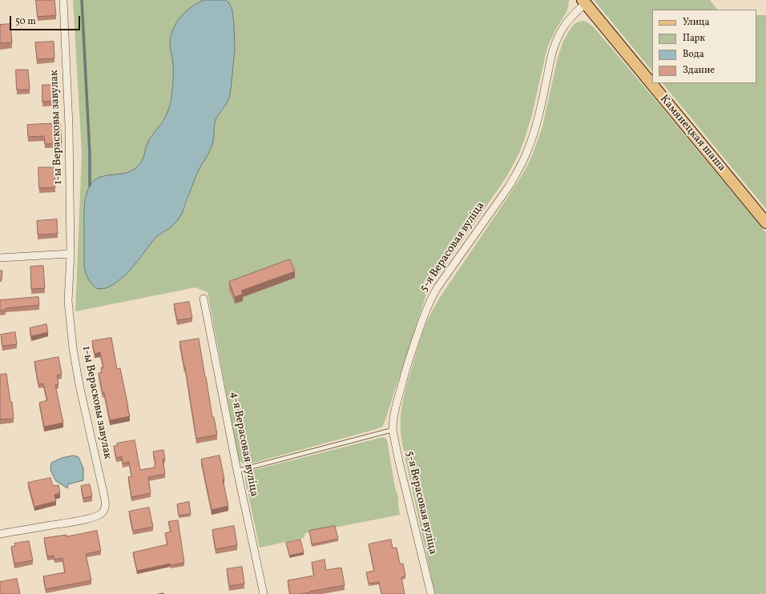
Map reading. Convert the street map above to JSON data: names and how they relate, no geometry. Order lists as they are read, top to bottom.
{
  "streets": {
    "main road": ["Камянецкая шаша"],
    "street": ["1-ы Верасковы завулак", "5-я Верасовая вуліца", "4-я Верасовая вуліца"]
  },
  "crossings": [
    ["Камянецкая шаша", "5-я Верасовая вуліца"]
  ],
  "legend": [
    "Улица",
    "Парк",
    "Вода",
    "Здание"
  ],
  "scale_bar": "50 m"
}
